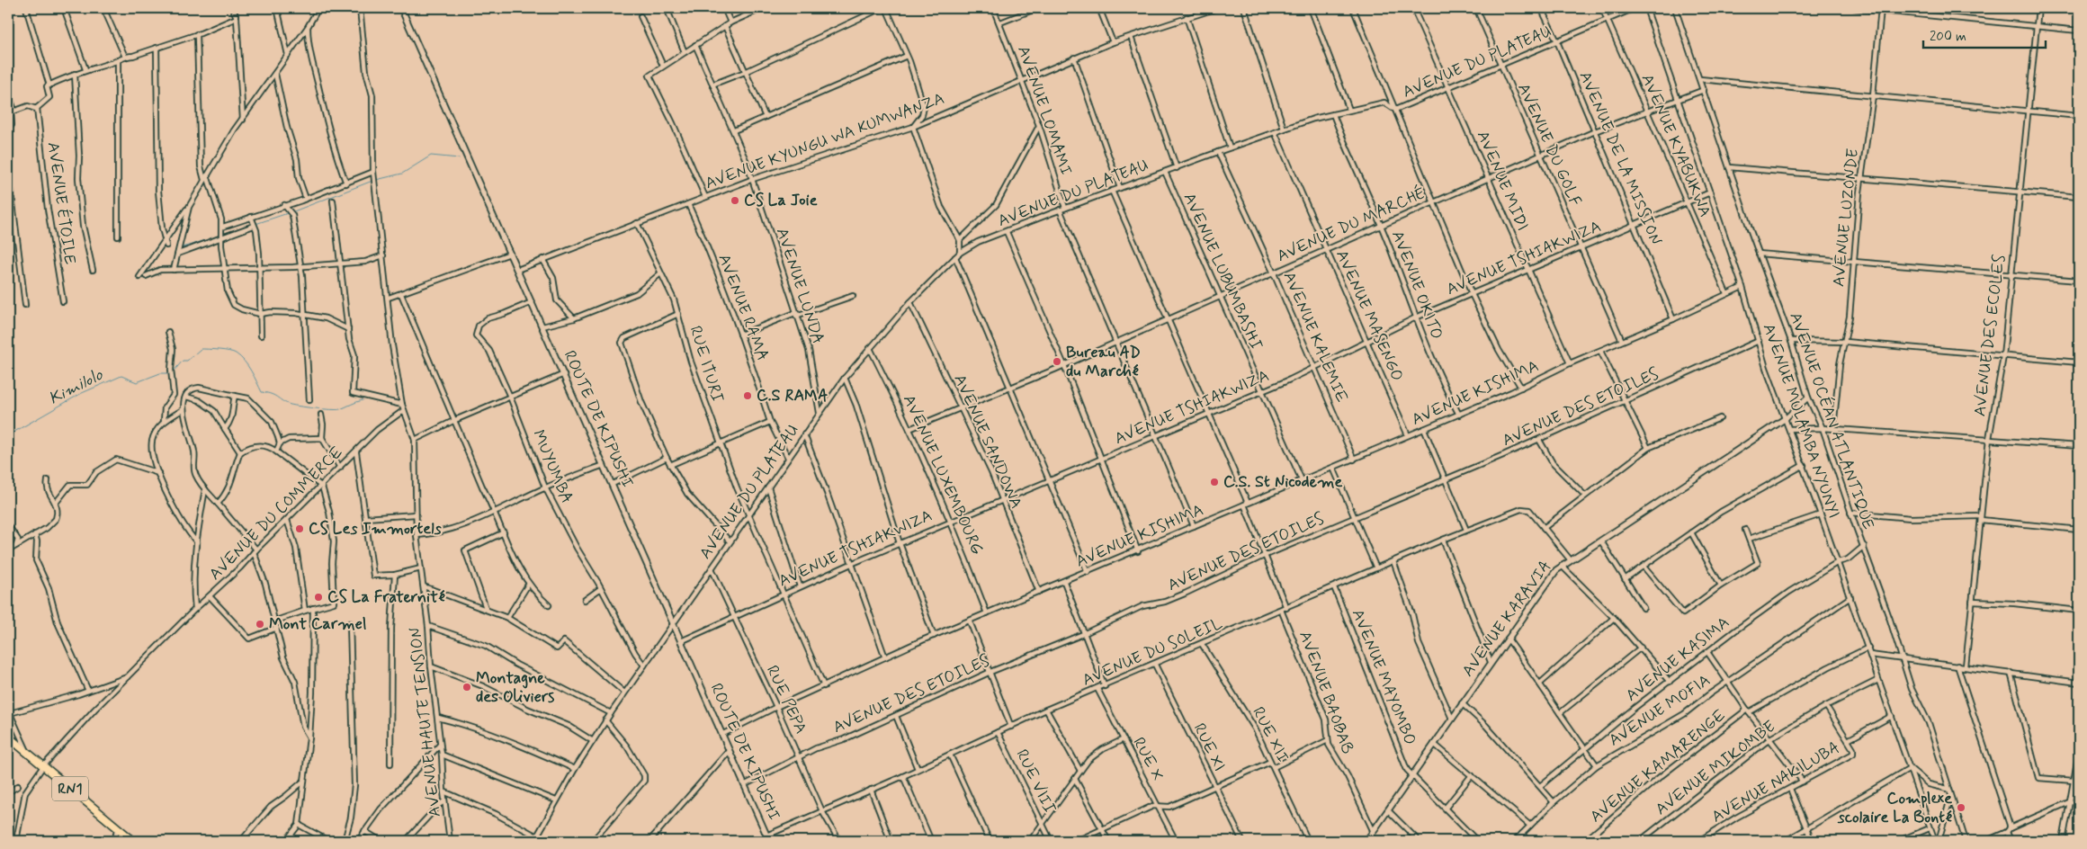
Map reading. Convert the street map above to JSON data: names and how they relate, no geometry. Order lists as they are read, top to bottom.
{
  "streets": {
    "highway": ["RN1"],
    "main road": ["ROUTE DE KIPUSHI", "AVENUE KARAVIA"],
    "street": [
      "AVENUE DU PLATEAU",
      "AVENUE LOMAMI",
      "AVENUE KYUNGU WA KUMWANZA",
      "AVENUE DU GOLF",
      "AVENUE KYABUKWA",
      "AVENUE DE LA MISSION",
      "AVENUE MIDI",
      "AVENUE ÉTOILE",
      "AVENUE LUZONDE",
      "AVENUE DU MARCHÉ",
      "AVENUE TSHIAKWIZA",
      "AVENUE LUBUMBASHI",
      "AVENUE OKITO",
      "AVENUE LUNDA",
      "AVENUE RAMA",
      "AVENUE MASENGO",
      "AVENUE DES ECOLES",
      "AVENUE KALEMIE",
      "RUE ITURI",
      "AVENUE KISHIMA",
      "AVENUE DES ETOILES",
      "AVENUE MULAMBA NYUNYI",
      "AVENUE OCÉAN ATLANTIQUE",
      "AVENUE SANDOWA",
      "MUYUMBA",
      "AVENUE LUXEMBOURG",
      "AVENUE DU COMMERCE",
      "AVENUE DU SOLEIL",
      "AVENUE KASIMA",
      "AVENUE MAYOMBO",
      "AVENUE BAOBAB",
      "RUE PEPA",
      "AVENUE MOFIA",
      "AVENUE HAUTE TENSION",
      "RUE XII",
      "RUE XI",
      "RUE X",
      "AVENUE KAMARENGE",
      "AVENUE MIKOMBE",
      "RUE VIII",
      "AVENUE NAKILUBA"
    ]
  },
  "crossings": [
    ["AVENUE DU PLATEAU", "AVENUE LOMAMI"],
    ["AVENUE DU PLATEAU", "AVENUE DU GOLF"],
    ["AVENUE DU PLATEAU", "AVENUE KYABUKWA"],
    ["AVENUE DU PLATEAU", "AVENUE DE LA MISSION"],
    ["AVENUE DU PLATEAU", "AVENUE MIDI"],
    ["AVENUE DU PLATEAU", "AVENUE LUBUMBASHI"],
    ["AVENUE DU PLATEAU", "AVENUE OKITO"],
    ["AVENUE DU PLATEAU", "AVENUE LUNDA"],
    ["AVENUE DU PLATEAU", "AVENUE RAMA"],
    ["AVENUE DU PLATEAU", "AVENUE MASENGO"],
    ["AVENUE DU PLATEAU", "AVENUE KALEMIE"],
    ["AVENUE DU PLATEAU", "RUE ITURI"],
    ["AVENUE DU PLATEAU", "ROUTE DE KIPUSHI"],
    ["AVENUE DU PLATEAU", "AVENUE SANDOWA"],
    ["AVENUE DU PLATEAU", "MUYUMBA"],
    ["AVENUE DU PLATEAU", "AVENUE LUXEMBOURG"],
    ["AVENUE DU PLATEAU", "RUE PEPA"],
    ["AVENUE LOMAMI", "AVENUE KYUNGU WA KUMWANZA"],
    ["AVENUE KYUNGU WA KUMWANZA", "AVENUE LUNDA"],
    ["AVENUE KYUNGU WA KUMWANZA", "AVENUE RAMA"],
    ["AVENUE KYUNGU WA KUMWANZA", "RUE ITURI"],
    ["AVENUE KYUNGU WA KUMWANZA", "ROUTE DE KIPUSHI"],
    ["AVENUE DU GOLF", "AVENUE DU MARCHÉ"],
    ["AVENUE DU GOLF", "AVENUE TSHIAKWIZA"],
    ["AVENUE DU GOLF", "AVENUE KISHIMA"],
    ["AVENUE KYABUKWA", "AVENUE DU MARCHÉ"],
    ["AVENUE KYABUKWA", "AVENUE TSHIAKWIZA"],
    ["AVENUE KYABUKWA", "AVENUE KISHIMA"],
    ["AVENUE DE LA MISSION", "AVENUE DU MARCHÉ"],
    ["AVENUE DE LA MISSION", "AVENUE TSHIAKWIZA"],
    ["AVENUE DE LA MISSION", "AVENUE KISHIMA"],
    ["AVENUE MIDI", "AVENUE DU MARCHÉ"],
    ["AVENUE MIDI", "AVENUE TSHIAKWIZA"],
    ["AVENUE MIDI", "AVENUE KISHIMA"],
    ["AVENUE DU MARCHÉ", "AVENUE LUBUMBASHI"],
    ["AVENUE DU MARCHÉ", "AVENUE OKITO"],
    ["AVENUE DU MARCHÉ", "AVENUE MASENGO"],
    ["AVENUE DU MARCHÉ", "AVENUE KALEMIE"],
    ["AVENUE DU MARCHÉ", "AVENUE MULAMBA NYUNYI"],
    ["AVENUE DU MARCHÉ", "AVENUE OCÉAN ATLANTIQUE"],
    ["AVENUE DU MARCHÉ", "AVENUE SANDOWA"],
    ["AVENUE DU MARCHÉ", "AVENUE LUXEMBOURG"],
    ["AVENUE TSHIAKWIZA", "AVENUE LUBUMBASHI"],
    ["AVENUE TSHIAKWIZA", "AVENUE OKITO"],
    ["AVENUE TSHIAKWIZA", "AVENUE MASENGO"],
    ["AVENUE TSHIAKWIZA", "AVENUE KALEMIE"],
    ["AVENUE TSHIAKWIZA", "RUE ITURI"],
    ["AVENUE TSHIAKWIZA", "ROUTE DE KIPUSHI"],
    ["AVENUE TSHIAKWIZA", "AVENUE MULAMBA NYUNYI"],
    ["AVENUE TSHIAKWIZA", "AVENUE SANDOWA"],
    ["AVENUE TSHIAKWIZA", "AVENUE LUXEMBOURG"],
    ["AVENUE TSHIAKWIZA", "RUE PEPA"],
    ["AVENUE LUBUMBASHI", "AVENUE KISHIMA"],
    ["AVENUE OKITO", "AVENUE KISHIMA"],
    ["AVENUE MASENGO", "AVENUE KISHIMA"],
    ["AVENUE KALEMIE", "AVENUE KISHIMA"],
    ["RUE ITURI", "AVENUE KISHIMA"],
    ["AVENUE KISHIMA", "ROUTE DE KIPUSHI"],
    ["AVENUE KISHIMA", "AVENUE MULAMBA NYUNYI"],
    ["AVENUE KISHIMA", "AVENUE SANDOWA"],
    ["AVENUE KISHIMA", "AVENUE LUXEMBOURG"],
    ["AVENUE KISHIMA", "RUE PEPA"],
    ["AVENUE DES ETOILES", "ROUTE DE KIPUSHI"],
    ["AVENUE DES ETOILES", "AVENUE MULAMBA NYUNYI"],
    ["AVENUE DES ETOILES", "RUE PEPA"],
    ["ROUTE DE KIPUSHI", "MUYUMBA"],
    ["ROUTE DE KIPUSHI", "AVENUE DU SOLEIL"],
    ["AVENUE MULAMBA NYUNYI", "AVENUE KARAVIA"],
    ["AVENUE MULAMBA NYUNYI", "AVENUE KASIMA"],
    ["AVENUE MULAMBA NYUNYI", "AVENUE MOFIA"],
    ["AVENUE MULAMBA NYUNYI", "AVENUE KAMARENGE"],
    ["AVENUE MULAMBA NYUNYI", "AVENUE MIKOMBE"],
    ["AVENUE OCÉAN ATLANTIQUE", "AVENUE KASIMA"],
    ["AVENUE DU COMMERCE", "RN1"],
    ["AVENUE KARAVIA", "AVENUE DU SOLEIL"],
    ["AVENUE KARAVIA", "AVENUE MAYOMBO"],
    ["AVENUE KARAVIA", "AVENUE BAOBAB"],
    ["AVENUE DU SOLEIL", "AVENUE MAYOMBO"],
    ["AVENUE DU SOLEIL", "AVENUE BAOBAB"],
    ["AVENUE DU SOLEIL", "RUE PEPA"],
    ["AVENUE DU SOLEIL", "RUE XII"],
    ["AVENUE DU SOLEIL", "RUE XI"],
    ["AVENUE DU SOLEIL", "RUE X"],
    ["AVENUE DU SOLEIL", "RUE VIII"]
  ],
  "water": ["Kimilolo"],
  "places": [
    "CS La Joie",
    "Bureau AD du Marché",
    "C.S RAMA",
    "C.S. St Nicodeme",
    "CS Les Immortels",
    "CS La Fraternité",
    "Mont Carmel",
    "Montagne des Oliviers",
    "Complexe scolaire La Bonté"
  ],
  "scale_bar": "200 m"
}
